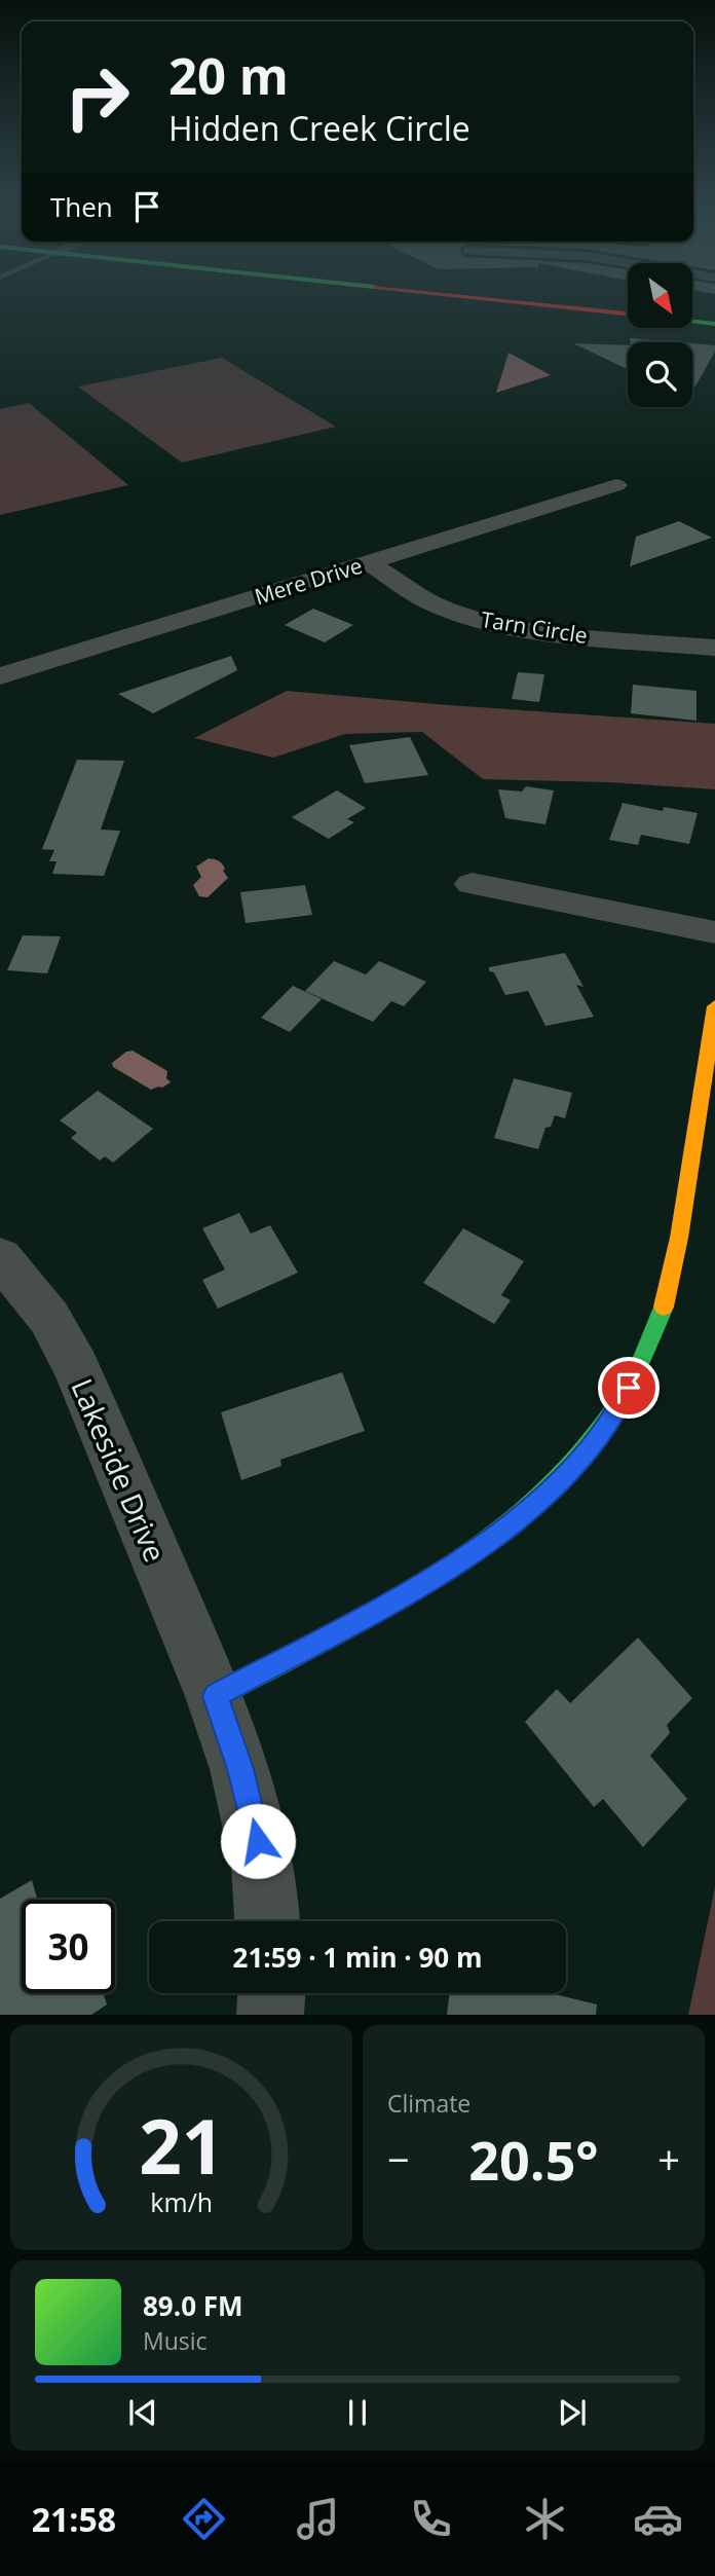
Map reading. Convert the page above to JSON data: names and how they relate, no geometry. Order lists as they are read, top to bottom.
{
  "streets": {
    "street": ["Mere Drive", "Tarn Circle", "Lakeside Drive"]
  },
  "crossings": [
    ["Mere Drive", "Tarn Circle"]
  ],
  "north": "bottom right",
  "page": {
    "turn": ["20 m", "Hidden Creek Circle"],
    "then": "Then",
    "limit": "30",
    "trip": "21:59 · 1 min · 90 m",
    "tile": "Climate",
    "heat": ["−", "20.5°", "+"],
    "song": ["89.0 FM", "Music"],
    "tabs": "21:58",
    "gauge": ["21", "km/h"]
  }
}
